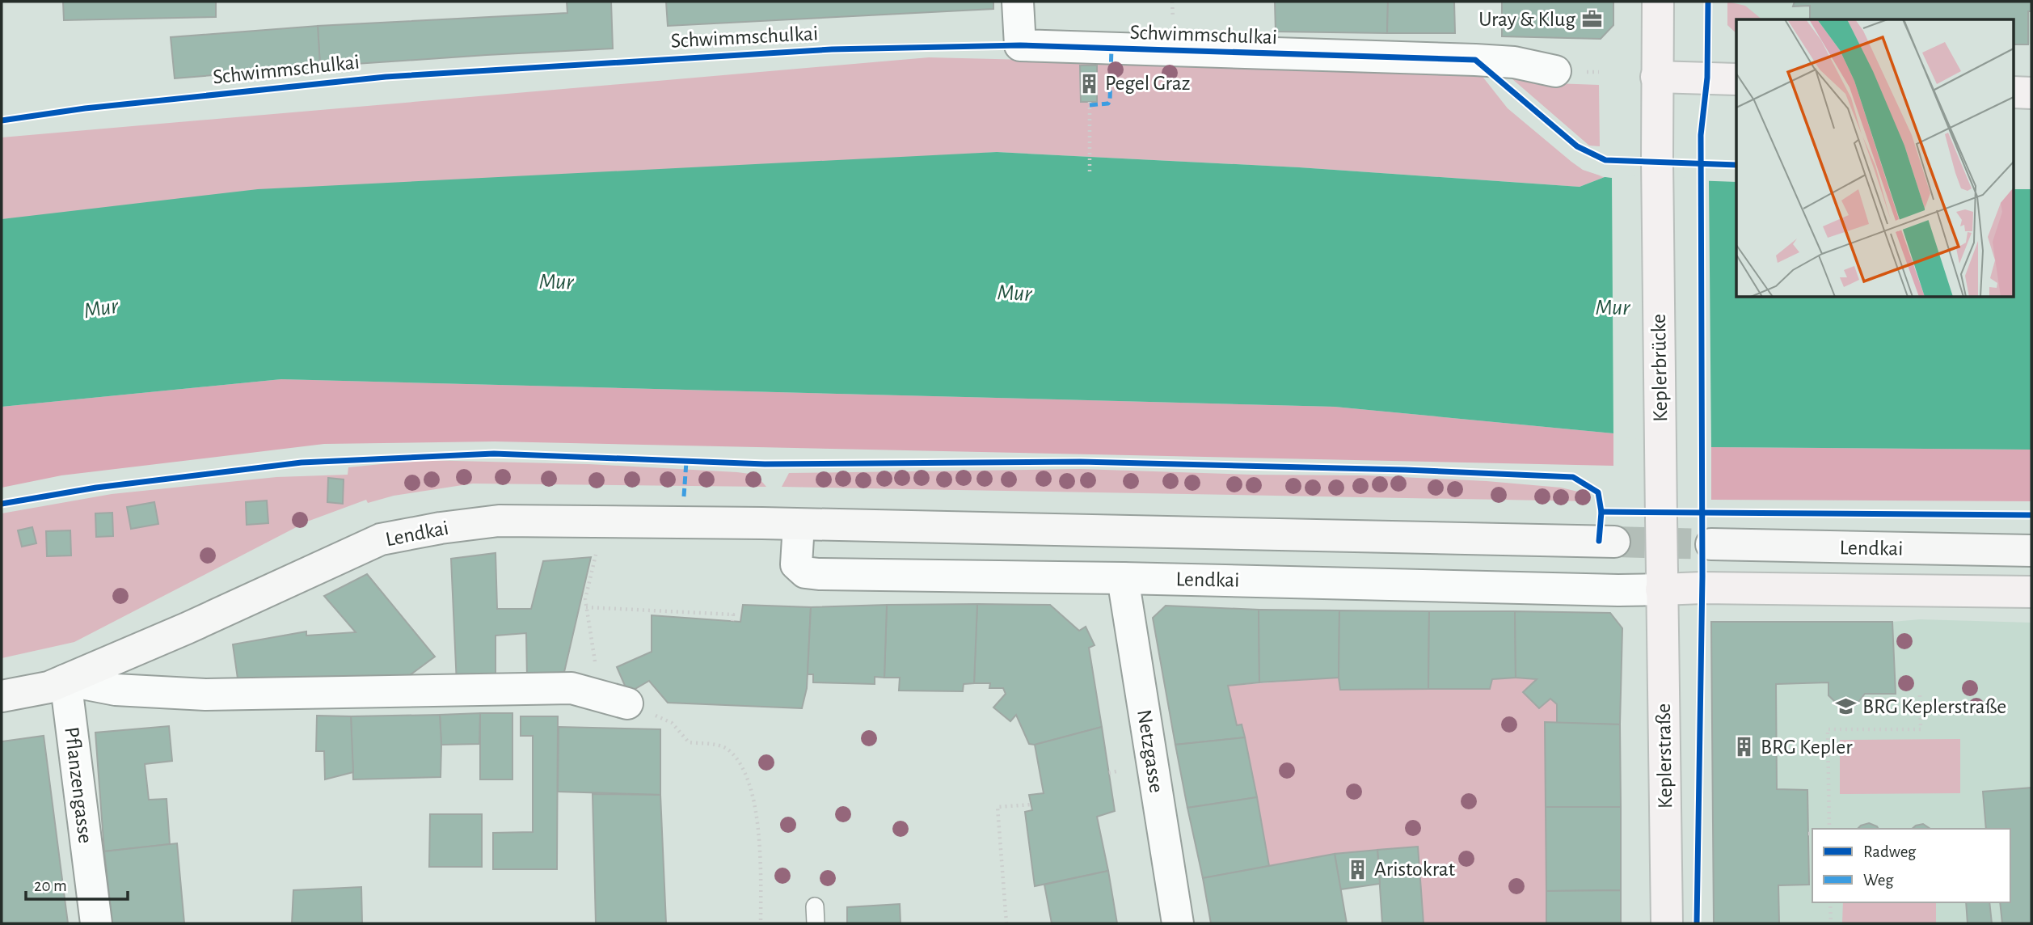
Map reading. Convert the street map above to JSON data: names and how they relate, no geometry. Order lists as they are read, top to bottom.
{
  "streets": {
    "main road": ["Keplerbrücke", "Lendkai", "Keplerstraße"],
    "street": ["Schwimmschulkai", "Netzgasse", "Pflanzengasse"]
  },
  "crossings": [
    ["Keplerbrücke", "Lendkai"],
    ["Keplerbrücke", "Keplerstraße"],
    ["Lendkai", "Netzgasse"],
    ["Lendkai", "Keplerstraße"],
    ["Lendkai", "Pflanzengasse"]
  ],
  "water": ["Mur"],
  "places": {
    "office": ["Uray & Klug"],
    "building": ["Pegel Graz", "BRG Kepler", "Aristokrat"],
    "school or university": ["BRG Keplerstraße"]
  },
  "legend": ["Radweg", "Weg"],
  "scale_bar": "20 m"
}
